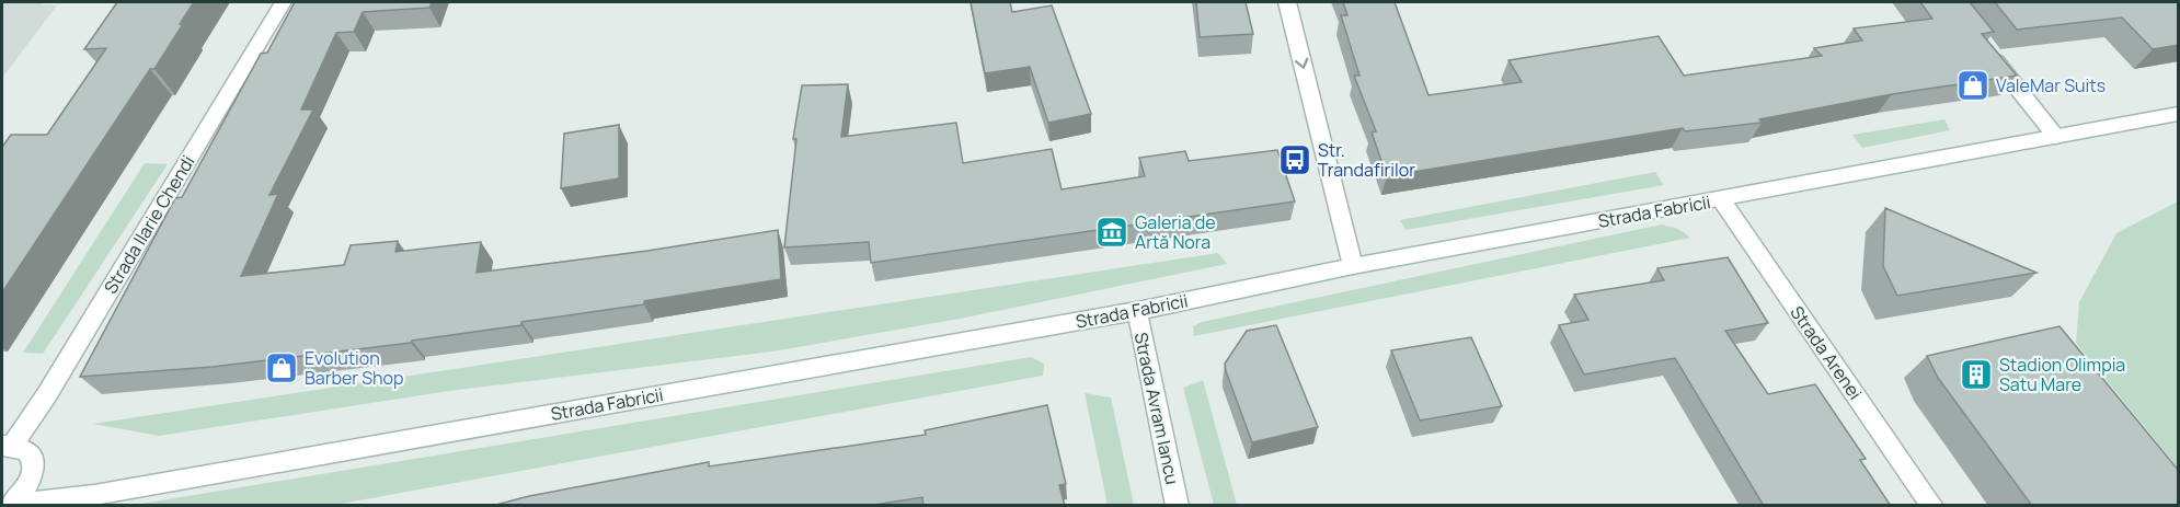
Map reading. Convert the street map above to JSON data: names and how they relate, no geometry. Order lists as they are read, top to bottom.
{
  "streets": {
    "main road": [
      "Strada Fabricii",
      "Strada Ilarie Chendi",
      "Strada Arenei",
      "Strada Avram Iancu"
    ]
  },
  "crossings": [
    ["Strada Fabricii", "Strada Arenei"],
    ["Strada Fabricii", "Strada Avram Iancu"]
  ],
  "places": {
    "shop": ["ValeMar Suits", "Evolution Barber Shop"],
    "bus stop": ["Str. Trandafirilor"],
    "museum": ["Galeria de Artă Nora"],
    "building": ["Stadion Olimpia Satu Mare"]
  }
}
